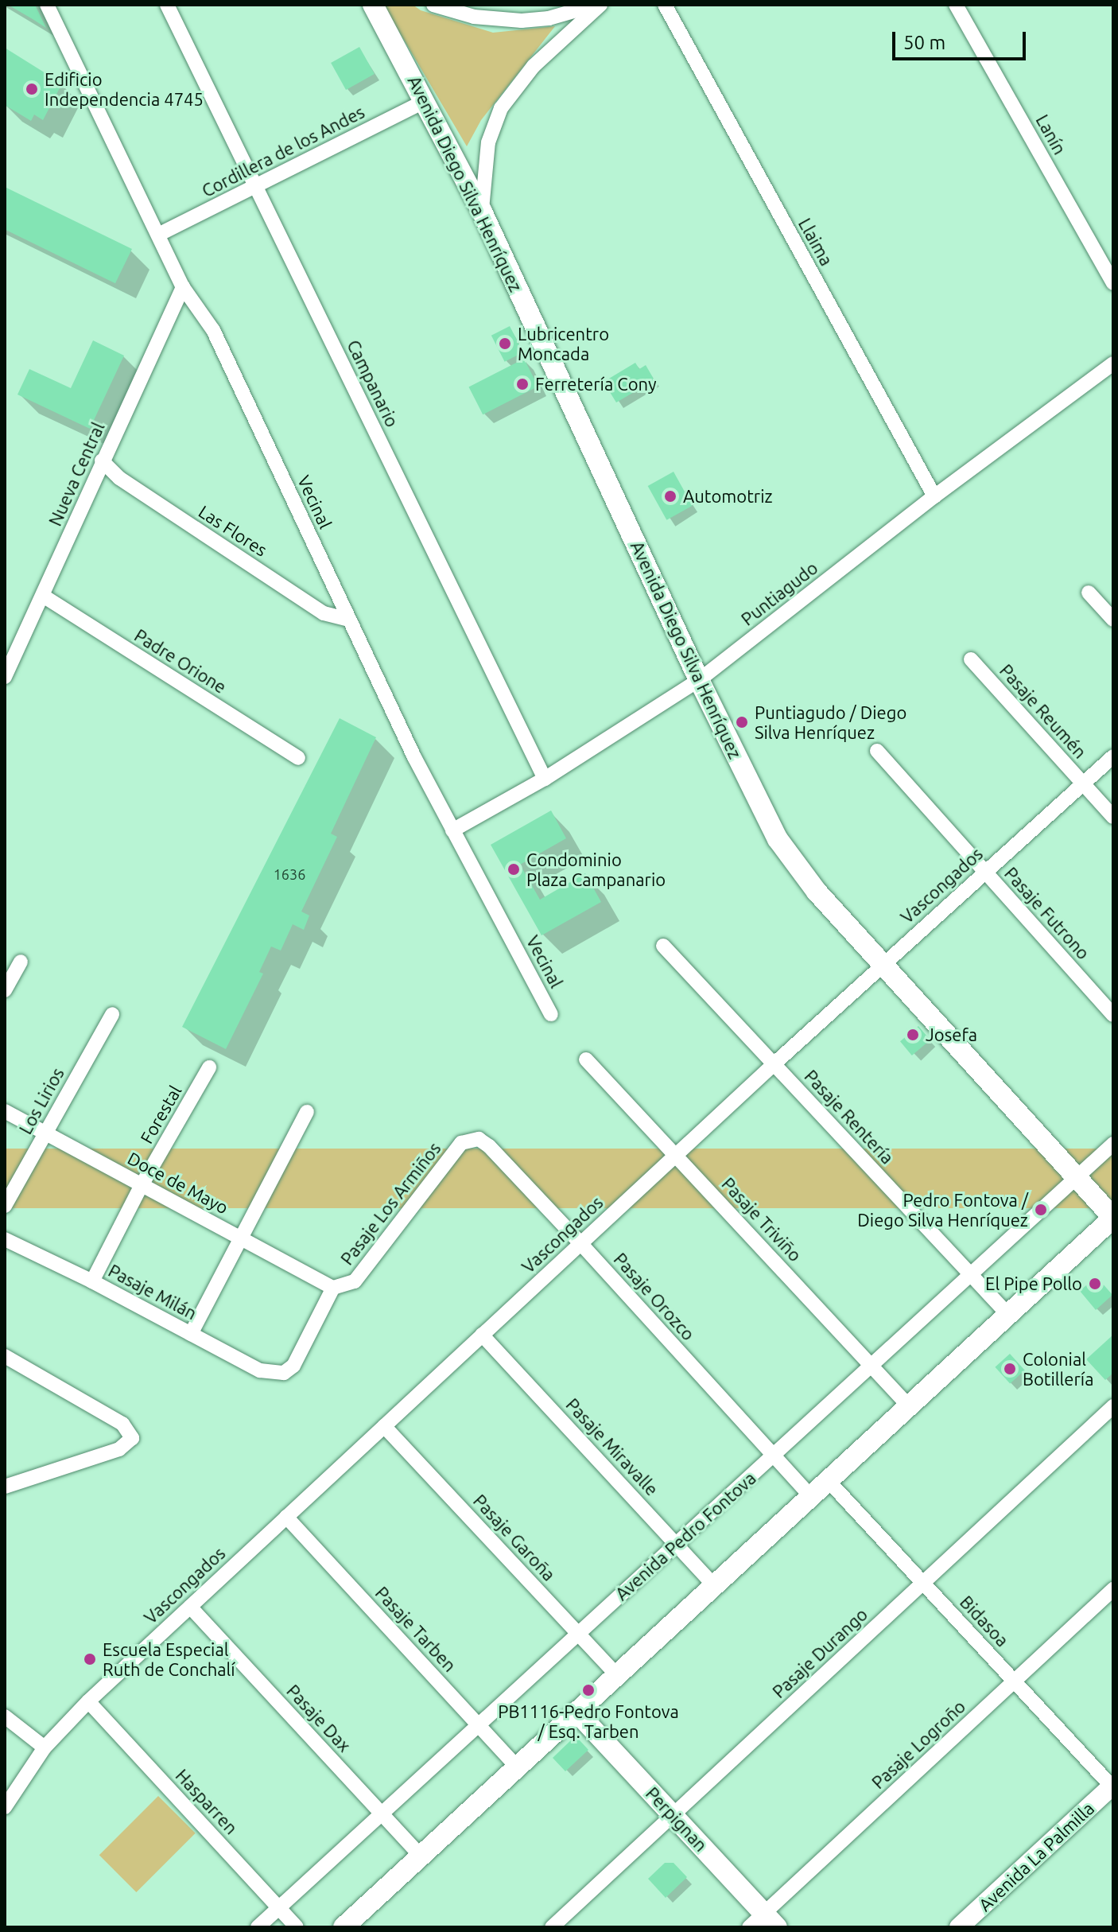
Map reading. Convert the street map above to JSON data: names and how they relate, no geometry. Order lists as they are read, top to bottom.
{
  "streets": {
    "main road": ["Avenida Diego Silva Henríquez", "Perpignan"],
    "street": [
      "Lanín",
      "Cordillera de los Andes",
      "Llaima",
      "Campanario",
      "Nueva Central",
      "Vecinal",
      "Las Flores",
      "Puntiagudo",
      "Padre Orione",
      "Pasaje Reumén",
      "Vascongados",
      "Pasaje Futrono",
      "Los Lirios",
      "Forestal",
      "Pasaje Rentería",
      "Doce de Mayo",
      "Pasaje Los Armiños",
      "Pasaje Triviño",
      "Pasaje Milán",
      "Pasaje Orozco",
      "Pasaje Miravalle",
      "Avenida Pedro Fontova",
      "Pasaje Garoña",
      "Bidasoa",
      "Pasaje Tarben",
      "Pasaje Durango",
      "Pasaje Dax",
      "Pasaje Logroño",
      "Hasparren",
      "Avenida La Palmilla"
    ]
  },
  "crossings": [
    ["Cordillera de los Andes", "Avenida Diego Silva Henríquez"],
    ["Cordillera de los Andes", "Campanario"],
    ["Cordillera de los Andes", "Vecinal"],
    ["Avenida Diego Silva Henríquez", "Puntiagudo"],
    ["Avenida Diego Silva Henríquez", "Vascongados"],
    ["Avenida Diego Silva Henríquez", "Avenida Pedro Fontova"],
    ["Llaima", "Puntiagudo"],
    ["Campanario", "Puntiagudo"],
    ["Nueva Central", "Vecinal"],
    ["Nueva Central", "Las Flores"],
    ["Nueva Central", "Padre Orione"],
    ["Vecinal", "Las Flores"],
    ["Vecinal", "Puntiagudo"],
    ["Pasaje Reumén", "Vascongados"],
    ["Vascongados", "Pasaje Futrono"],
    ["Vascongados", "Pasaje Rentería"],
    ["Vascongados", "Pasaje Triviño"],
    ["Vascongados", "Pasaje Orozco"],
    ["Vascongados", "Pasaje Miravalle"],
    ["Vascongados", "Pasaje Garoña"],
    ["Vascongados", "Pasaje Tarben"],
    ["Vascongados", "Pasaje Dax"],
    ["Vascongados", "Hasparren"],
    ["Los Lirios", "Doce de Mayo"],
    ["Forestal", "Doce de Mayo"],
    ["Forestal", "Pasaje Milán"],
    ["Pasaje Rentería", "Avenida Pedro Fontova"],
    ["Doce de Mayo", "Pasaje Los Armiños"],
    ["Doce de Mayo", "Pasaje Milán"],
    ["Pasaje Los Armiños", "Pasaje Milán"],
    ["Pasaje Los Armiños", "Pasaje Orozco"],
    ["Pasaje Triviño", "Avenida Pedro Fontova"],
    ["Pasaje Orozco", "Avenida Pedro Fontova"],
    ["Pasaje Miravalle", "Avenida Pedro Fontova"],
    ["Avenida Pedro Fontova", "Pasaje Garoña"],
    ["Avenida Pedro Fontova", "Pasaje Tarben"],
    ["Avenida Pedro Fontova", "Pasaje Dax"],
    ["Avenida Pedro Fontova", "Hasparren"],
    ["Bidasoa", "Pasaje Durango"],
    ["Bidasoa", "Pasaje Logroño"],
    ["Bidasoa", "Avenida La Palmilla"],
    ["Pasaje Durango", "Perpignan"],
    ["Pasaje Logroño", "Perpignan"]
  ],
  "places": [
    "Edificio Independencia 4745",
    "Lubricentro Moncada",
    "Ferretería Cony",
    "Automotriz",
    "Puntiagudo / Diego Silva Henríquez",
    "Condominio Plaza Campanario",
    "Josefa",
    "Pedro Fontova / Diego Silva Henríquez",
    "El Pipe Pollo",
    "Colonial Botillería",
    "Escuela Especial Ruth de Conchalí",
    "PB1116-Pedro Fontova / Esq. Tarben"
  ],
  "house_numbers": ["1636"],
  "scale_bar": "50 m"
}
